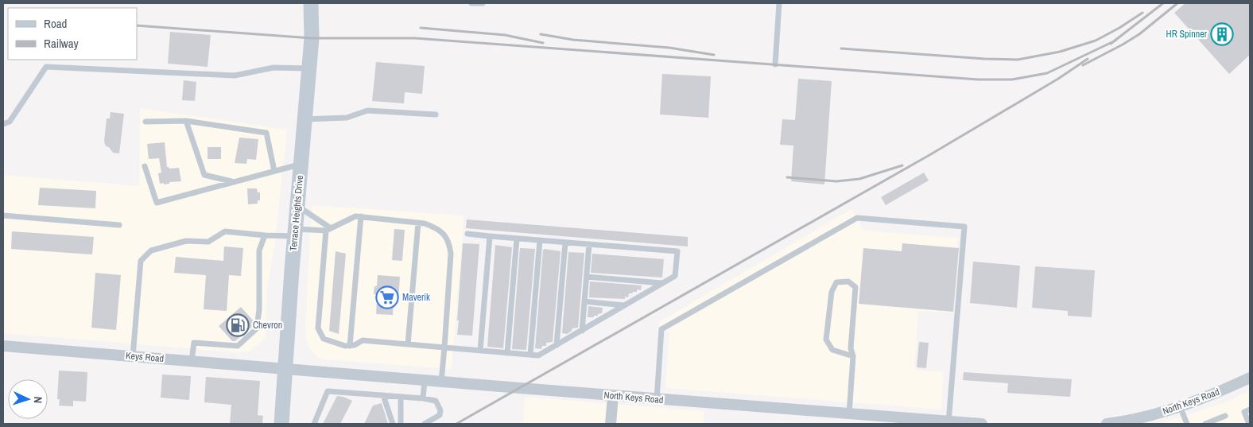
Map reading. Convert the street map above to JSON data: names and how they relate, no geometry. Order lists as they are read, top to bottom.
{
  "streets": {
    "main road": ["Terrace Heights Drive"],
    "street": ["Keys Road", "North Keys Road"]
  },
  "crossings": [
    ["Terrace Heights Drive", "Keys Road"],
    ["Terrace Heights Drive", "North Keys Road"],
    ["Keys Road", "North Keys Road"]
  ],
  "places": {
    "building": ["HR Spinner"],
    "supermarket": ["Maverik"],
    "fuel station": ["Chevron"]
  },
  "legend": ["Road", "Railway"],
  "north": "right"
}
